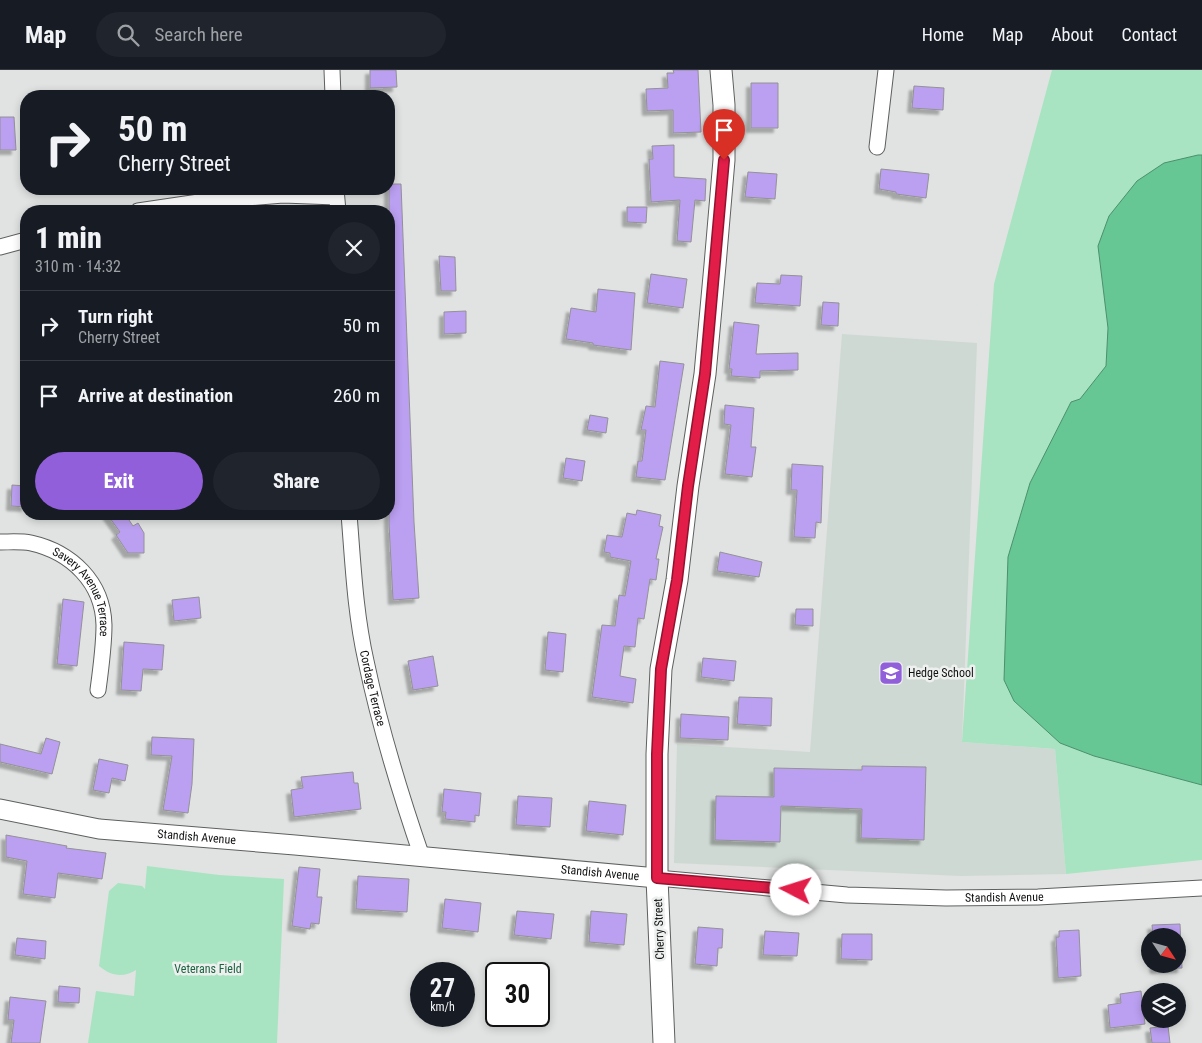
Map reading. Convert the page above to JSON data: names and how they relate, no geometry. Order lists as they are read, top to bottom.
{
  "streets": {
    "main road": ["Cherry Street"],
    "street": ["Savery Avenue Terrace", "Cordage Terrace", "Standish Avenue"]
  },
  "crossings": [
    ["Cordage Terrace", "Standish Avenue"],
    ["Standish Avenue", "Cherry Street"]
  ],
  "parks": ["Veterans Field"],
  "places": {
    "school or university": ["Hedge School"]
  },
  "north": "bottom right",
  "page": {
    "header": "Map",
    "search": "Search here",
    "nav": [
      "Home",
      "Map",
      "About",
      "Contact"
    ],
    "turn": ["50 m", "Cherry Street"],
    "heading": ["1 min", "310 m · 14:32"],
    "list": [
      {
        "name": "Turn right",
        "note": "Cherry Street",
        "value": "50 m"
      },
      {
        "name": "Arrive at destination",
        "value": "260 m"
      }
    ],
    "buttons": ["Exit", "Share"],
    "speed": "27 km/h",
    "limit": "30"
  }
}
